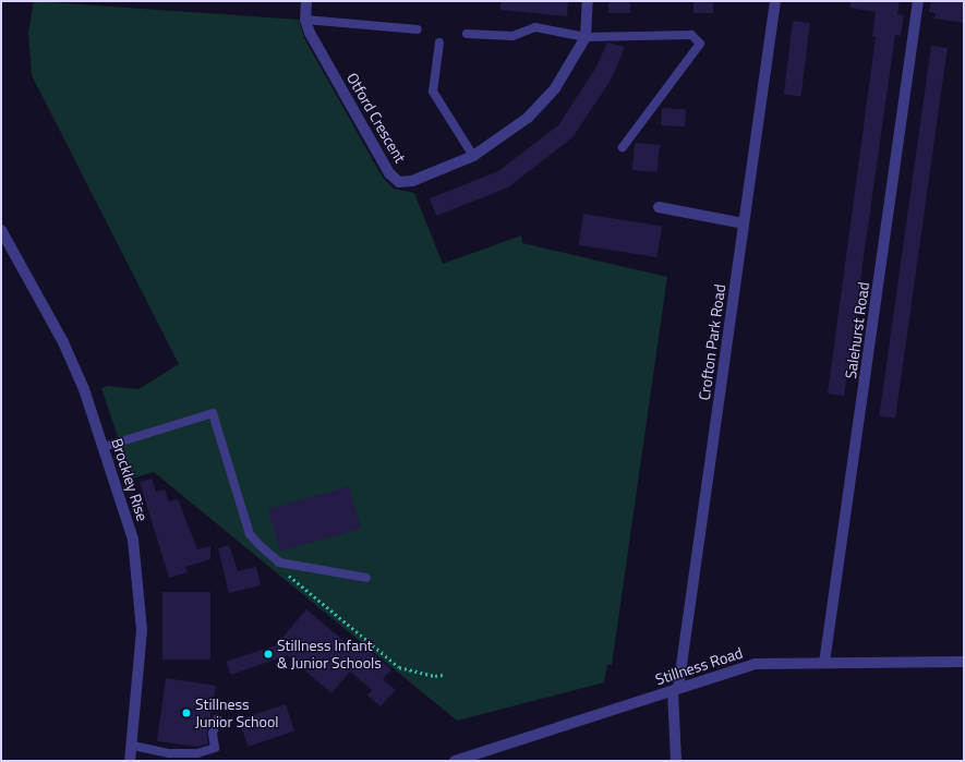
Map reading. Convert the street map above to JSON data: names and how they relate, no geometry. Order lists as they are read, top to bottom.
{
  "streets": {
    "street": [
      "Otford Crescent",
      "Salehurst Road",
      "Crofton Park Road",
      "Brockley Rise",
      "Stillness Road"
    ]
  },
  "crossings": [
    ["Salehurst Road", "Stillness Road"],
    ["Crofton Park Road", "Stillness Road"]
  ],
  "places": ["Stillness Infant & Junior Schools", "Stillness Junior School"]
}
